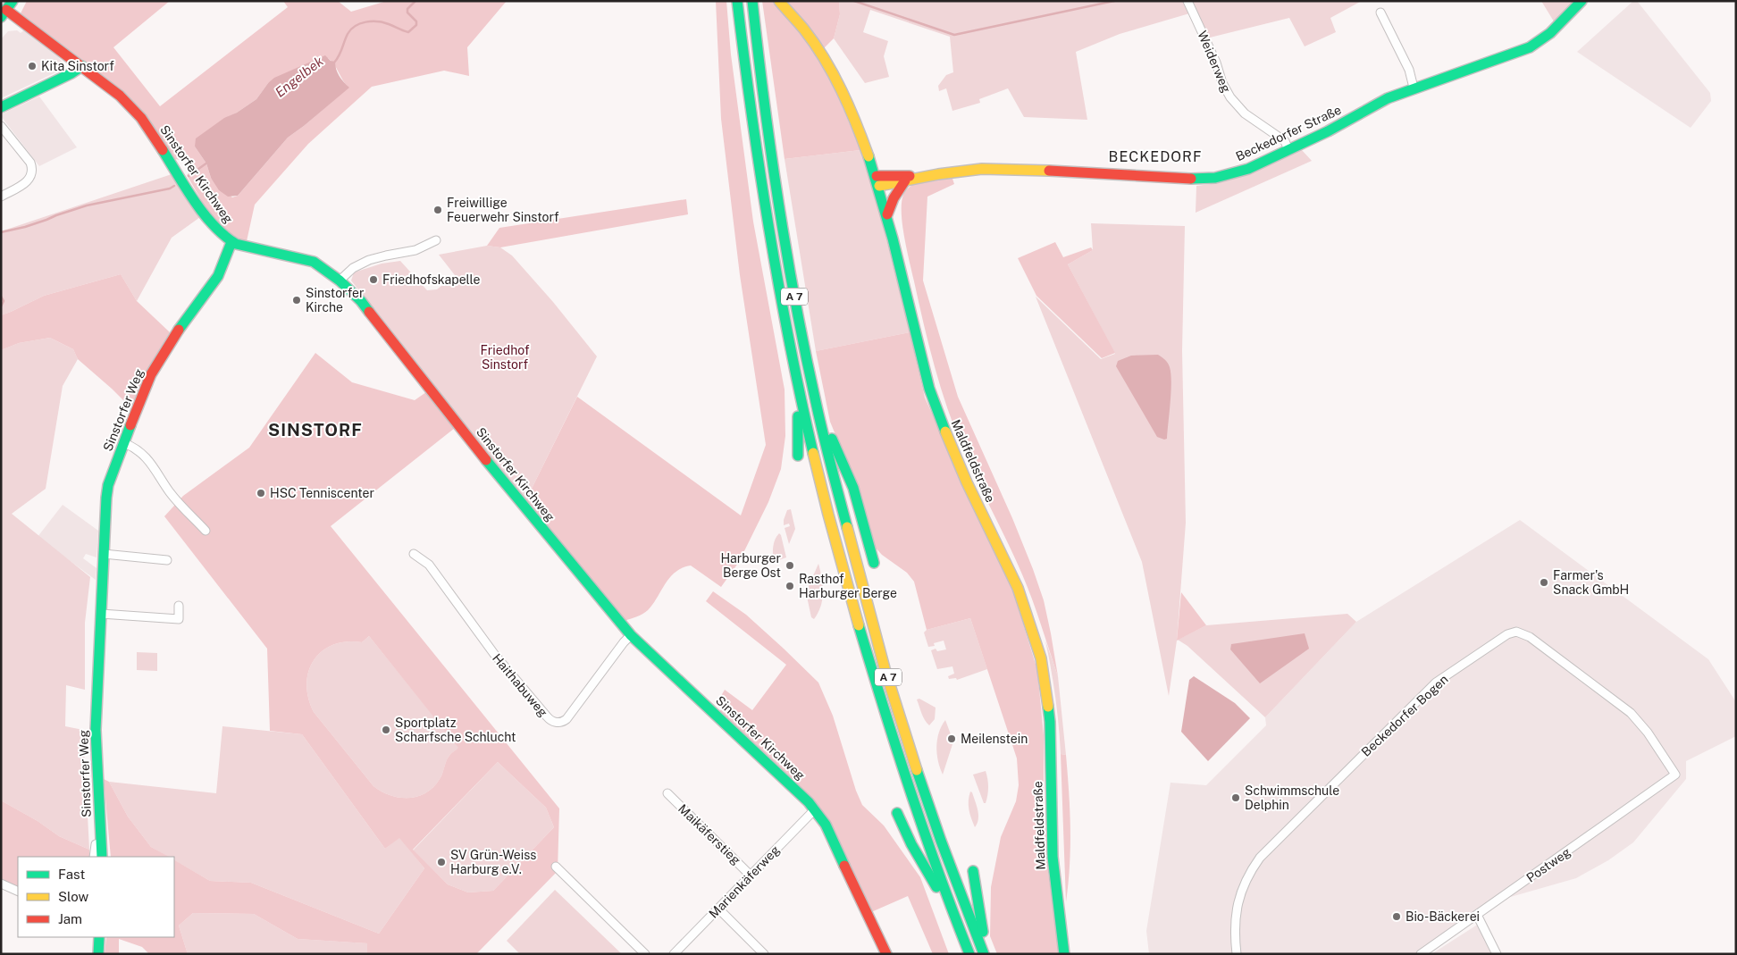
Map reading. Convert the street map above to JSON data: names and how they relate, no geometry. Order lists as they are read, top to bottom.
{
  "streets": {
    "main road": [
      "Beckedorfer Straße",
      "Sinstorfer Kirchweg",
      "A 7",
      "Sinstorfer Weg",
      "Maldfeldstraße"
    ],
    "street": [
      "Weiderweg",
      "Haithabuweg",
      "Beckedorfer Bogen",
      "Maikäferstieg",
      "Postweg",
      "Marienkäferweg"
    ]
  },
  "crossings": [
    ["Weiderweg", "Beckedorfer Straße"],
    ["Beckedorfer Straße", "Maldfeldstraße"],
    ["Sinstorfer Kirchweg", "Sinstorfer Weg"],
    ["Sinstorfer Kirchweg", "Haithabuweg"],
    ["Sinstorfer Kirchweg", "Marienkäferweg"],
    ["Beckedorfer Bogen", "Postweg"],
    ["Maikäferstieg", "Marienkäferweg"]
  ],
  "districts": ["BECKEDORF", "SINSTORF"],
  "water": ["Engelbek"],
  "parks": ["Friedhof Sinstorf"],
  "places": [
    "Kita Sinstorf",
    "Freiwillige Feuerwehr Sinstorf",
    "Friedhofskapelle",
    "Sinstorfer Kirche",
    "HSC Tenniscenter",
    "Harburger Berge Ost",
    "Farmer's Snack GmbH",
    "Rasthof Harburger Berge",
    "Sportplatz Scharfsche Schlucht",
    "Meilenstein",
    "Schwimmschule Delphin",
    "SV Grün-Weiss Harburg e.V.",
    "Bio-Bäckerei"
  ],
  "legend": ["Fast", "Slow", "Jam"]
}
